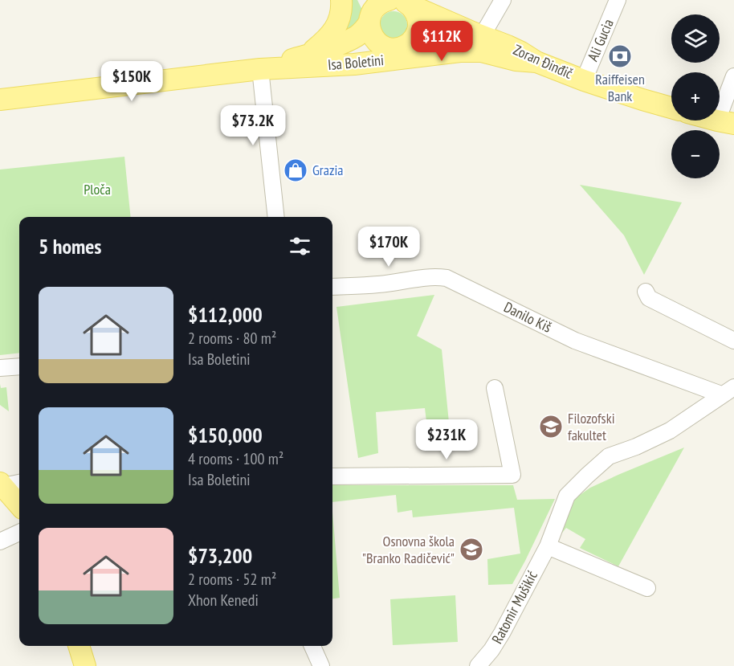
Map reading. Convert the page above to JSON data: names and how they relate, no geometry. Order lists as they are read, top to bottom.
{
  "streets": {
    "main road": ["Zoran Đinđič", "Isa Boletini"],
    "street": ["Ali Gucia", "Danilo Kiš", "Ratomir Mušikić"]
  },
  "crossings": [
    ["Ali Gucia", "Zoran Đinđič"],
    ["Zoran Đinđič", "Isa Boletini"],
    ["Danilo Kiš", "Ratomir Mušikić"]
  ],
  "parks": ["Ploča"],
  "places": {
    "bank": ["Raiffeisen Bank"],
    "shop": ["Grazia"],
    "school or university": ["Filozofski fakultet", "Osnovna škola \"Branko Radičević\""]
  },
  "page": {
    "map_buttons": ["+", "−"],
    "price": [
      "$112K",
      "$150K",
      "$73.2K",
      "$170K",
      "$231K"
    ],
    "heading": "5 homes",
    "list": [
      {
        "name": "$112,000",
        "note": "2 rooms · 80 m² · Isa Boletini"
      },
      {
        "name": "$150,000",
        "note": "4 rooms · 100 m² · Isa Boletini"
      },
      {
        "name": "$73,200",
        "note": "2 rooms · 52 m² · Xhon Kenedi"
      }
    ]
  }
}
